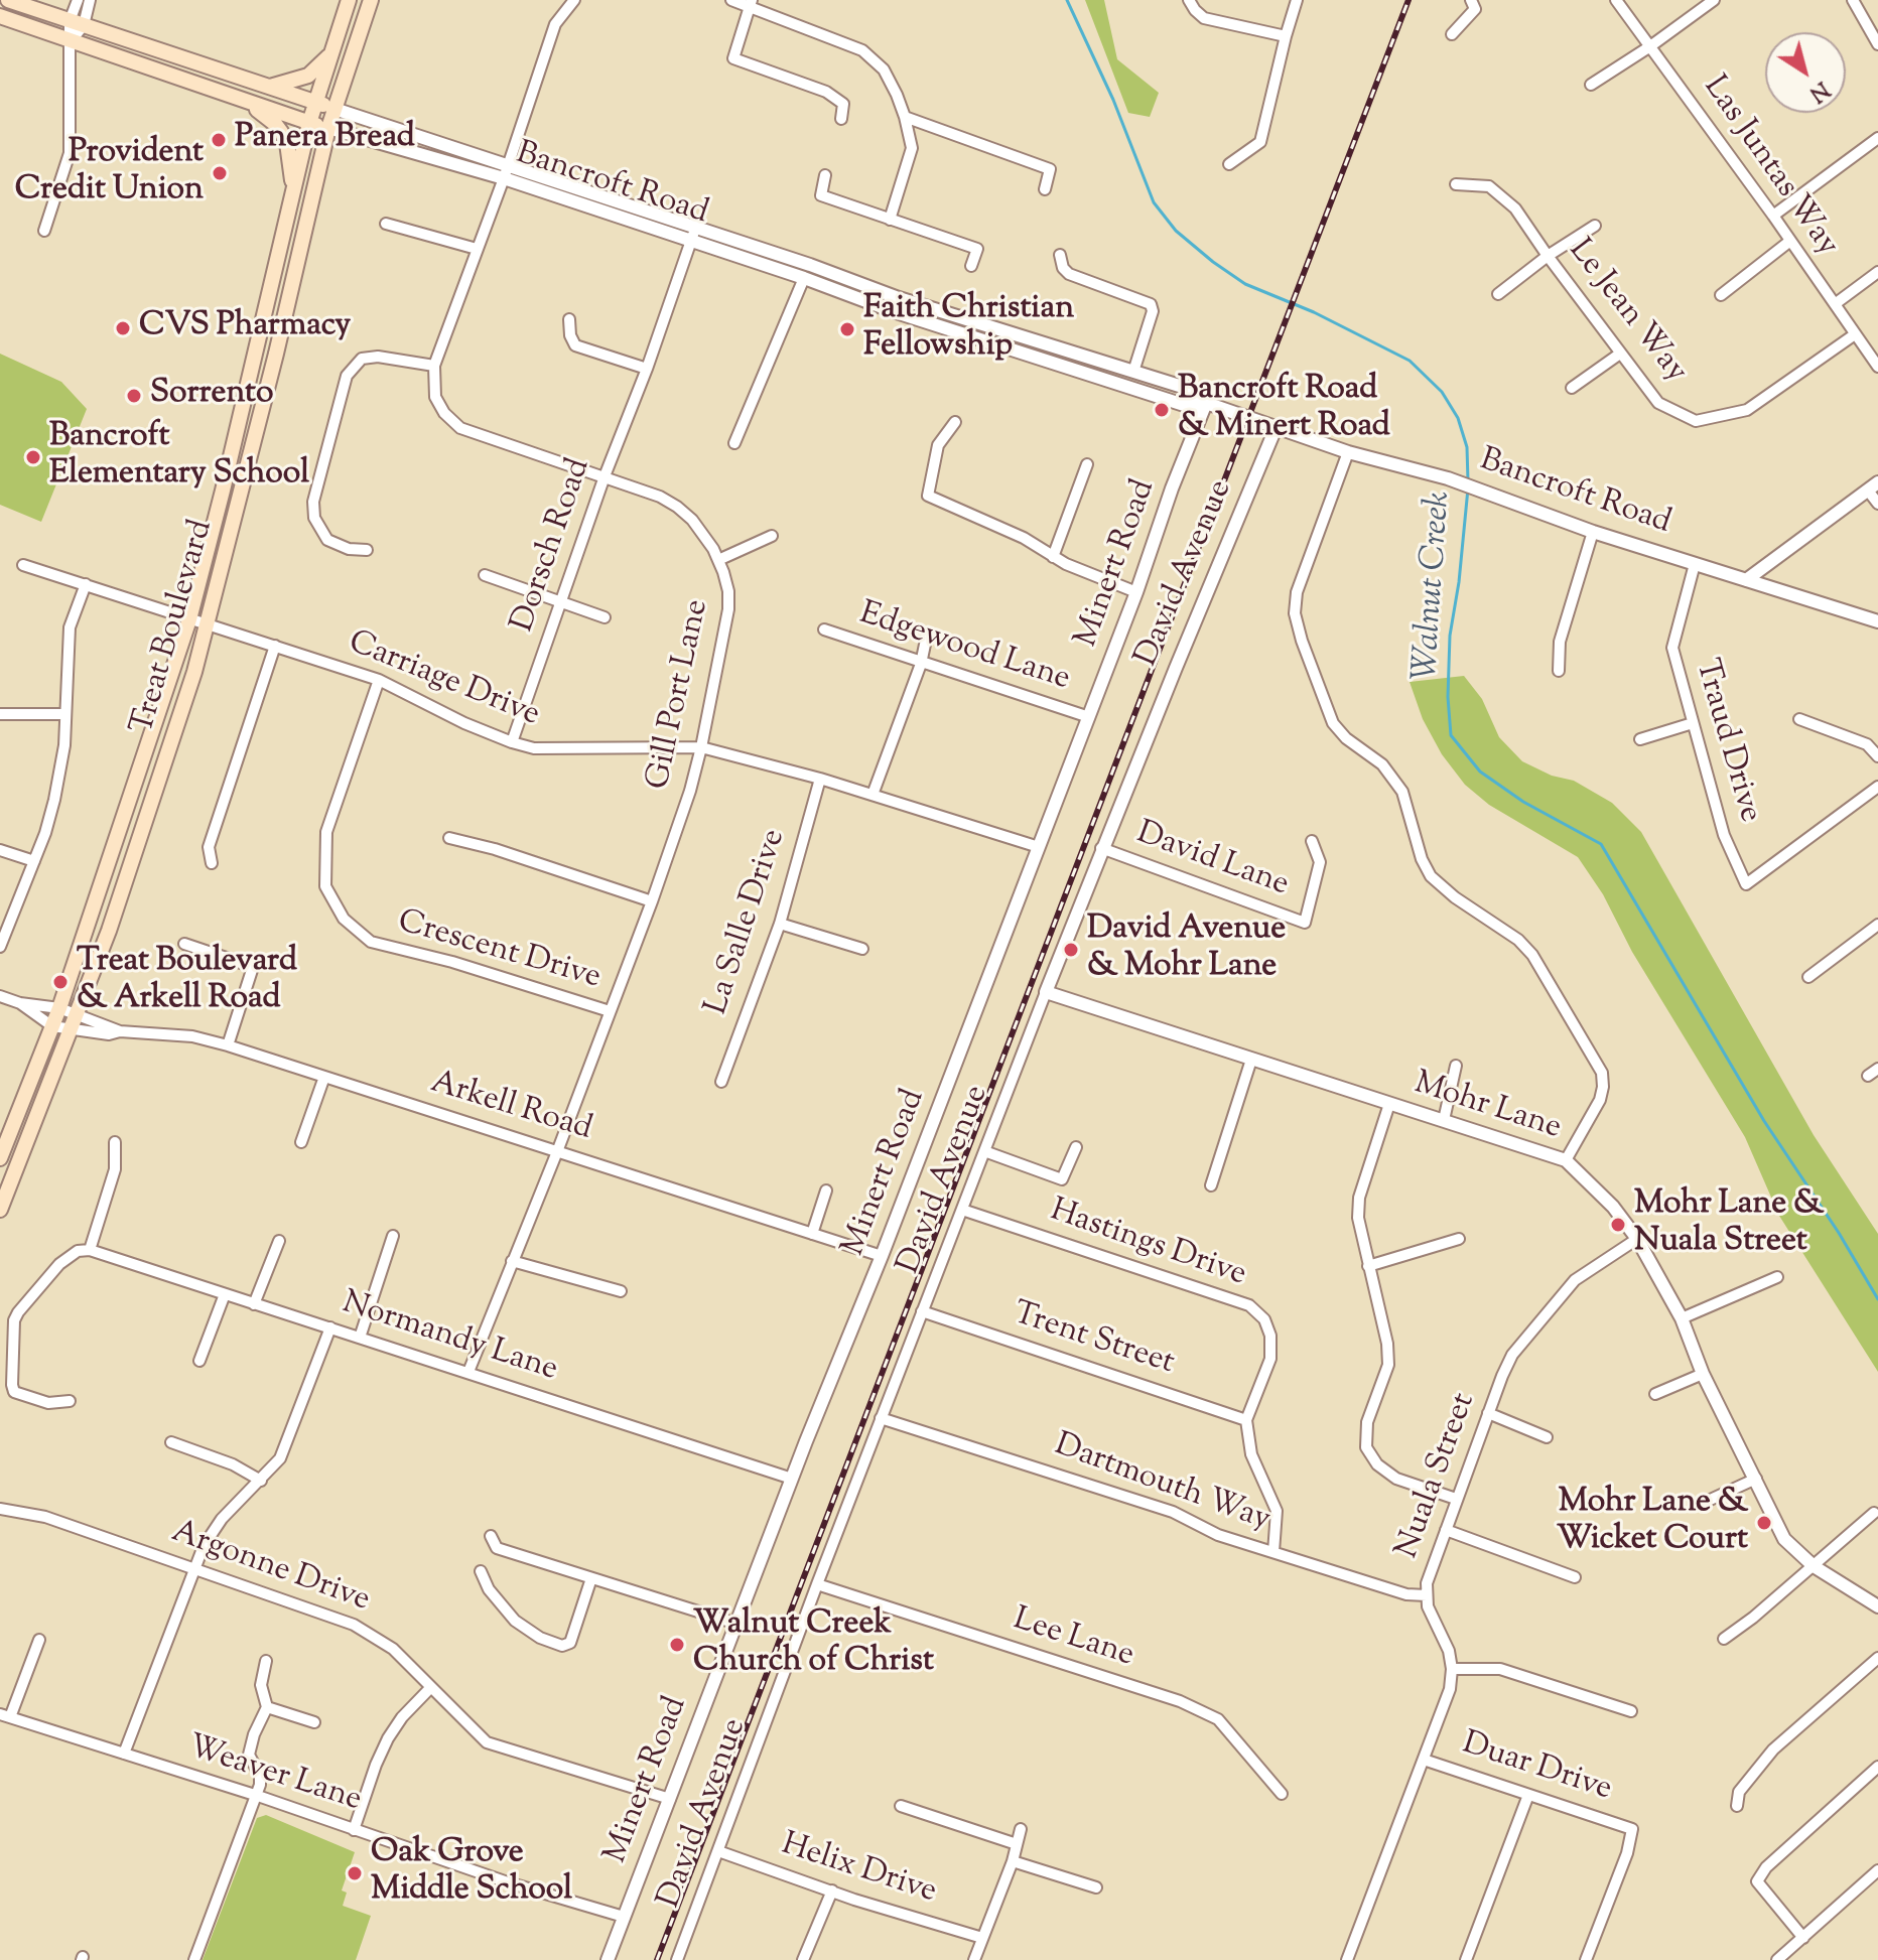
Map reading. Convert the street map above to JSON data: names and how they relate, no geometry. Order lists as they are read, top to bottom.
{
  "streets": {
    "main road": ["Bancroft Road", "Treat Boulevard"],
    "street": [
      "Las Juntas Way",
      "Le Jean Way",
      "Dorsch Road",
      "Minert Road",
      "David Avenue",
      "Edgewood Lane",
      "Carriage Drive",
      "Gill Port Lane",
      "Traud Drive",
      "David Lane",
      "La Salle Drive",
      "Crescent Drive",
      "Arkell Road",
      "Mohr Lane",
      "Hastings Drive",
      "Normandy Lane",
      "Trent Street",
      "Nuala Street",
      "Dartmouth Way",
      "Argonne Drive",
      "Lee Lane",
      "Duar Drive",
      "Weaver Lane",
      "Helix Drive"
    ]
  },
  "crossings": [
    ["Las Juntas Way", "Le Jean Way"],
    ["Bancroft Road", "Dorsch Road"],
    ["Bancroft Road", "Minert Road"],
    ["Bancroft Road", "David Avenue"],
    ["Bancroft Road", "Treat Boulevard"],
    ["Bancroft Road", "Gill Port Lane"],
    ["Bancroft Road", "Traud Drive"],
    ["Dorsch Road", "Carriage Drive"],
    ["Dorsch Road", "Gill Port Lane"],
    ["Minert Road", "Edgewood Lane"],
    ["Minert Road", "Carriage Drive"],
    ["Minert Road", "Arkell Road"],
    ["Minert Road", "Normandy Lane"],
    ["Minert Road", "Argonne Drive"],
    ["Minert Road", "Weaver Lane"],
    ["David Avenue", "David Lane"],
    ["David Avenue", "Mohr Lane"],
    ["David Avenue", "Hastings Drive"],
    ["David Avenue", "Trent Street"],
    ["David Avenue", "Dartmouth Way"],
    ["David Avenue", "Lee Lane"],
    ["David Avenue", "Helix Drive"],
    ["Treat Boulevard", "Carriage Drive"],
    ["Treat Boulevard", "Arkell Road"],
    ["Carriage Drive", "Gill Port Lane"],
    ["Carriage Drive", "La Salle Drive"],
    ["Carriage Drive", "Crescent Drive"],
    ["Gill Port Lane", "Crescent Drive"],
    ["Gill Port Lane", "Arkell Road"],
    ["Gill Port Lane", "Normandy Lane"],
    ["Mohr Lane", "Nuala Street"],
    ["Hastings Drive", "Trent Street"],
    ["Nuala Street", "Dartmouth Way"]
  ],
  "water": ["Walnut Creek"],
  "places": [
    "Panera Bread",
    "Provident Credit Union",
    "CVS Pharmacy",
    "Faith Christian Fellowship",
    "Sorrento",
    "Bancroft Road & Minert Road",
    "Bancroft Elementary School",
    "David Avenue & Mohr Lane",
    "Treat Boulevard & Arkell Road",
    "Mohr Lane & Nuala Street",
    "Mohr Lane & Wicket Court",
    "Walnut Creek Church of Christ",
    "Oak Grove Middle School"
  ],
  "north": "bottom right"
}
